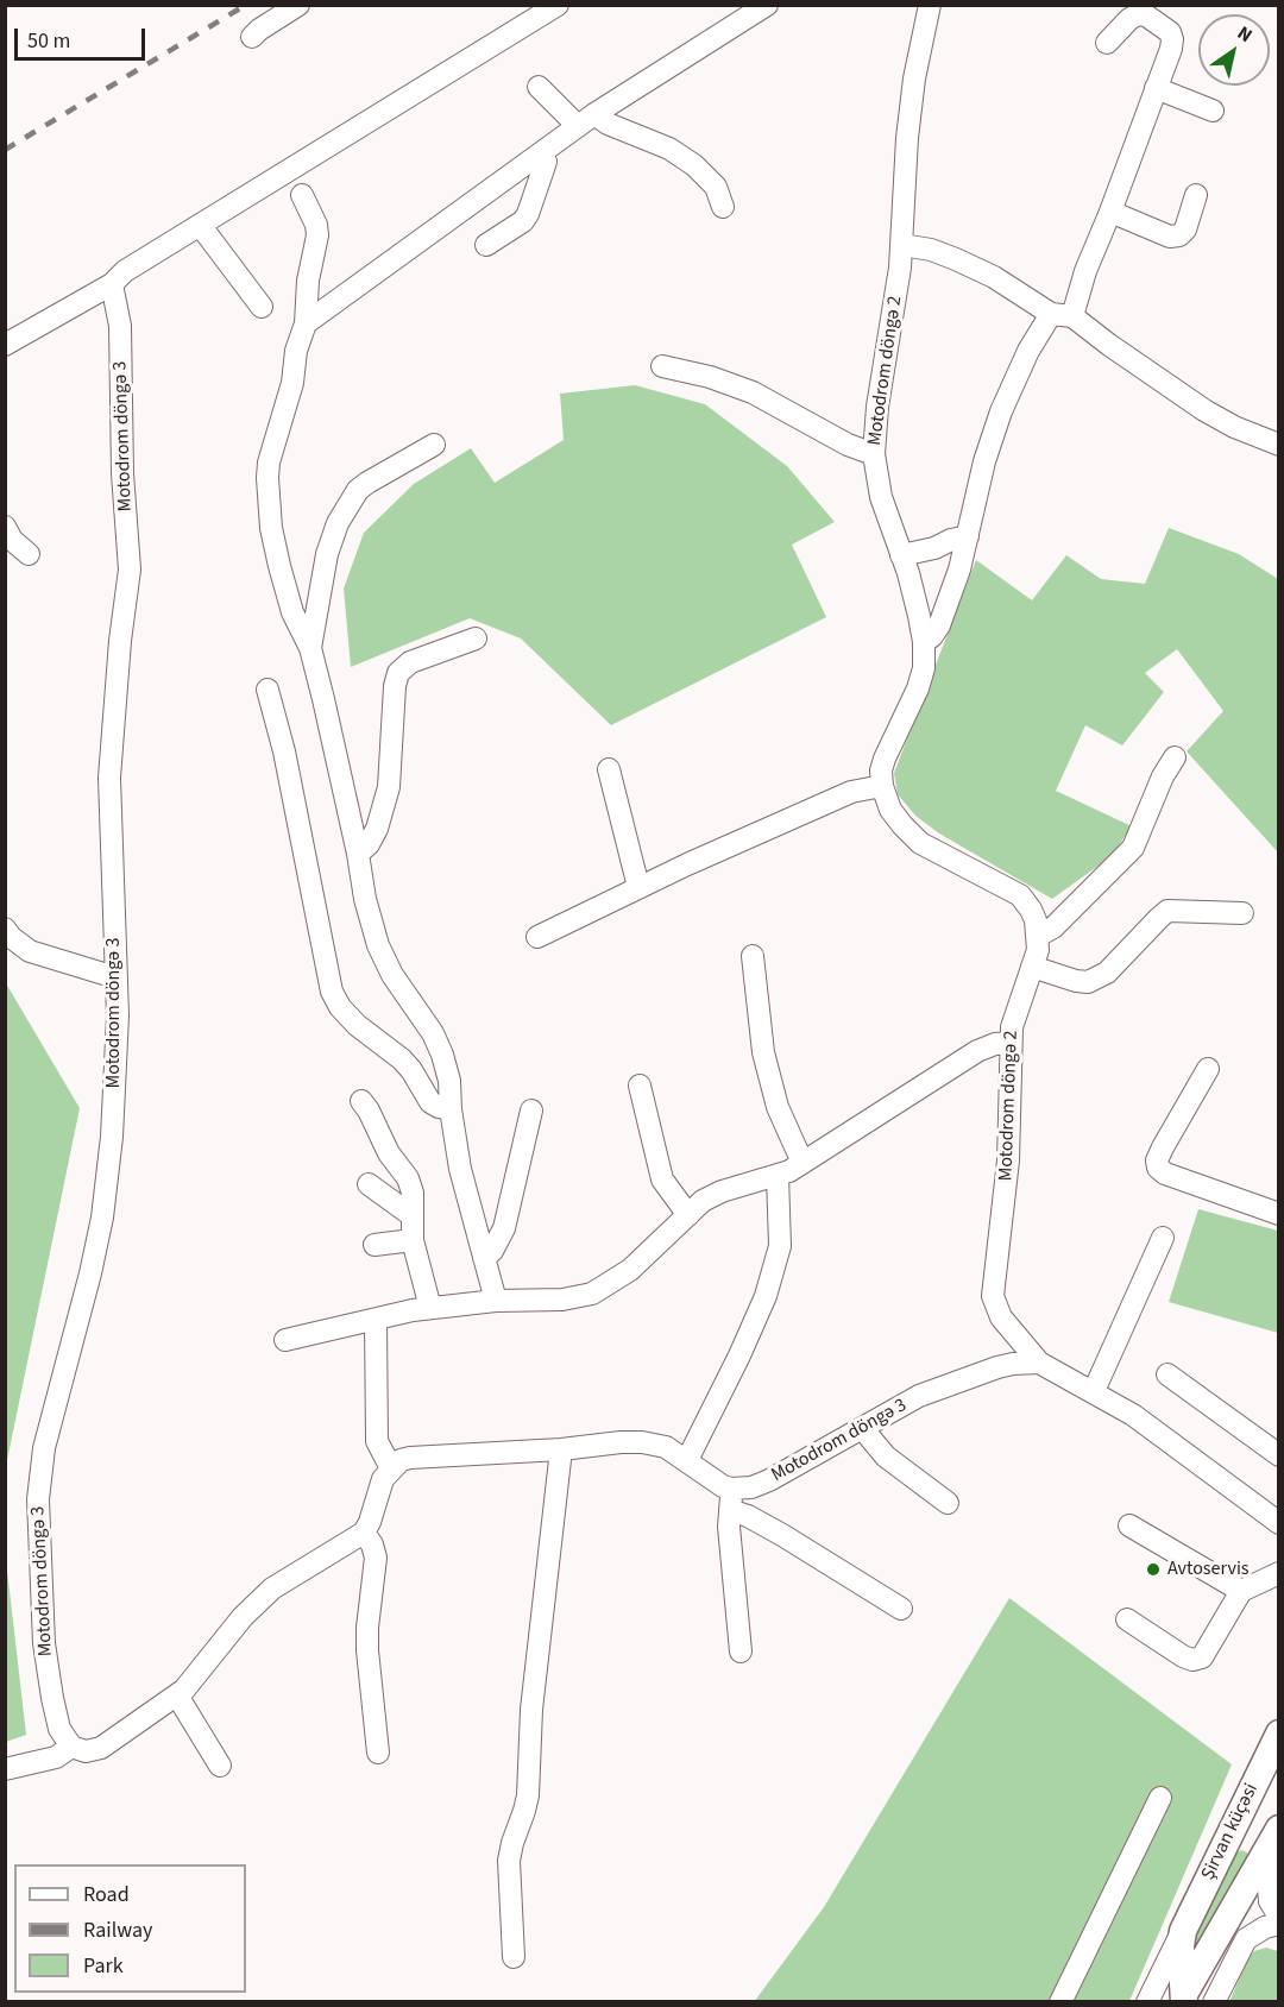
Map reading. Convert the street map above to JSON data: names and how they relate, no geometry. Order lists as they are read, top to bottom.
{
  "streets": {
    "main road": ["Şirvan küçəsi"],
    "street": ["Motodrom döngə 2", "Motodrom döngə 3"]
  },
  "crossings": [
    ["Motodrom döngə 2", "Motodrom döngə 3"]
  ],
  "places": ["Avtoservis"],
  "legend": ["Road", "Railway", "Park"],
  "scale_bar": "50 m",
  "north": "top right"
}
